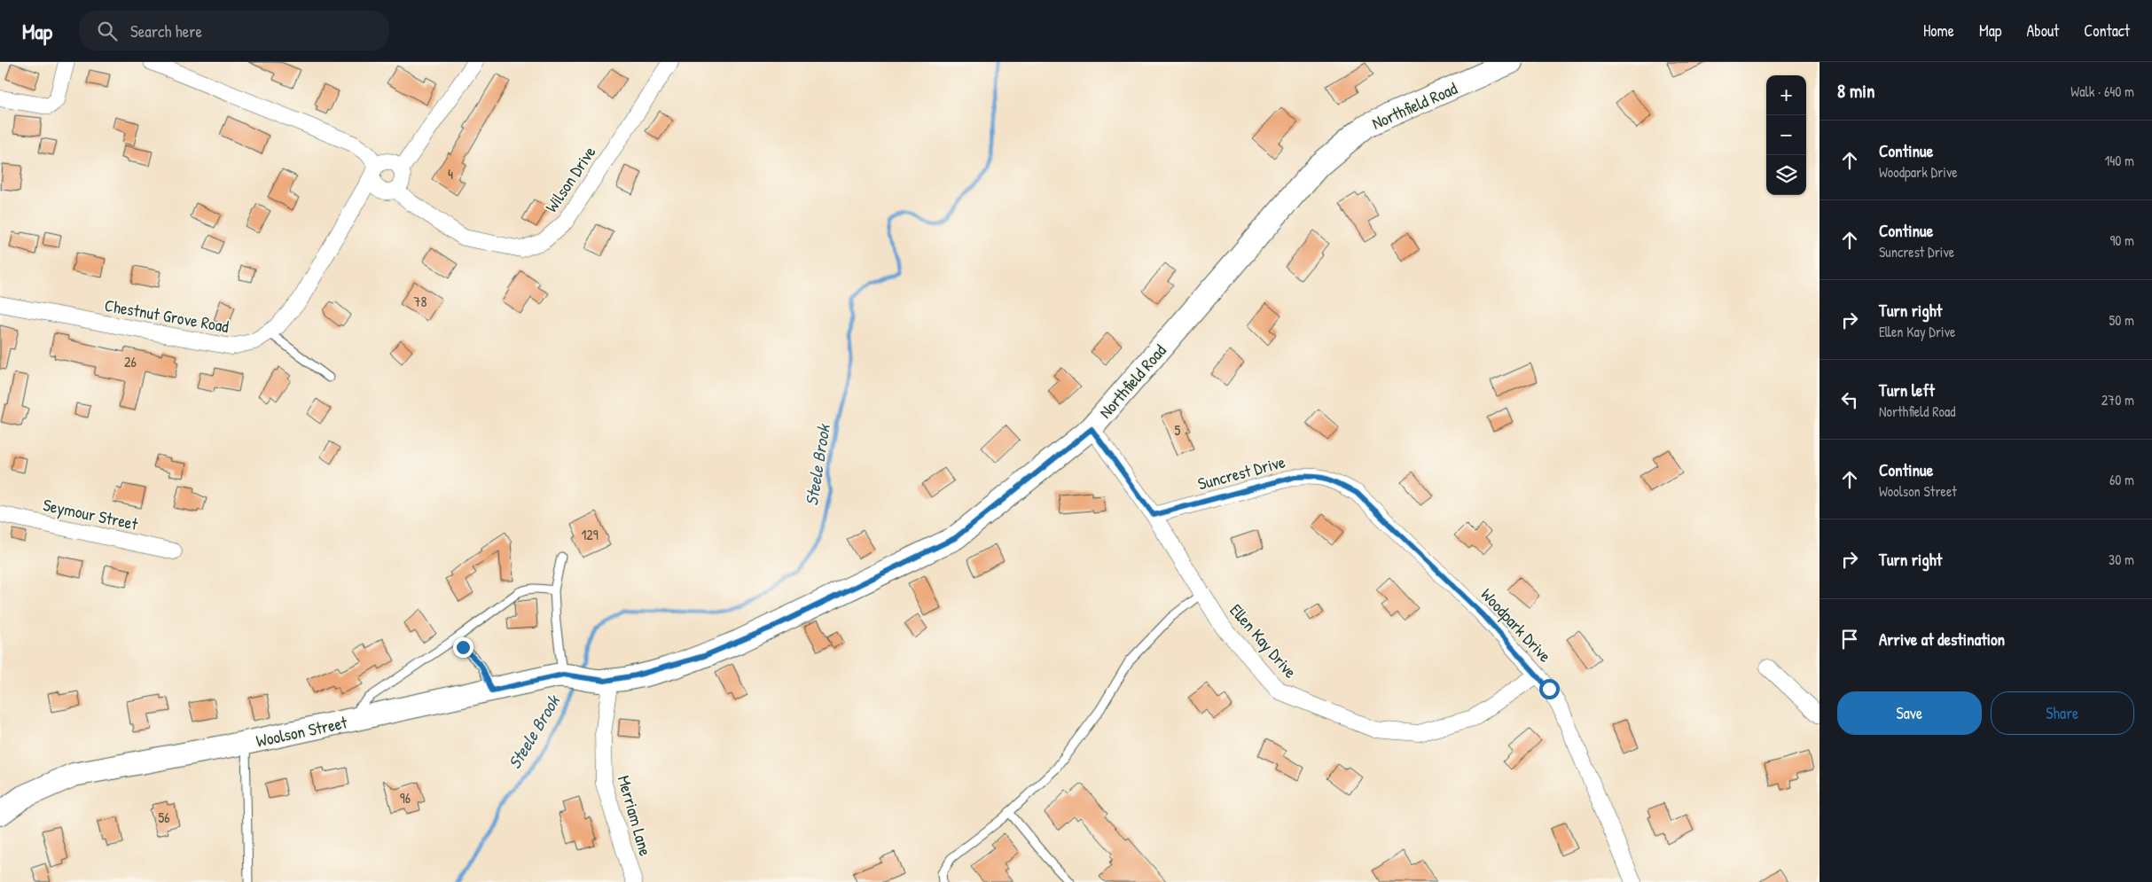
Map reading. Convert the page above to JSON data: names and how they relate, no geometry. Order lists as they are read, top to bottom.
{
  "streets": {
    "street": [
      "Northfield Road",
      "Wilson Drive",
      "Chestnut Grove Road",
      "Suncrest Drive",
      "Seymour Street",
      "Woodpark Drive",
      "Ellen Kay Drive",
      "Woolson Street",
      "Merriam Lane"
    ]
  },
  "crossings": [
    ["Northfield Road", "Ellen Kay Drive"],
    ["Northfield Road", "Woolson Street"],
    ["Northfield Road", "Merriam Lane"],
    ["Wilson Drive", "Chestnut Grove Road"],
    ["Suncrest Drive", "Woodpark Drive"],
    ["Suncrest Drive", "Ellen Kay Drive"],
    ["Woodpark Drive", "Ellen Kay Drive"],
    ["Woolson Street", "Merriam Lane"]
  ],
  "water": ["Steele Brook"],
  "house_numbers": [
    "4",
    "78",
    "26",
    "5",
    "129",
    "96",
    "56"
  ],
  "page": {
    "header": "Map",
    "search": "Search here",
    "nav": [
      "Home",
      "Map",
      "About",
      "Contact"
    ],
    "heading": ["8 min", "Walk · 640 m"],
    "map_buttons": ["+", "−"],
    "list": [
      ["Continue", "Woodpark Drive", "140 m"],
      ["Continue", "Suncrest Drive", "90 m"],
      ["Turn right", "Ellen Kay Drive", "50 m"],
      ["Turn left", "Northfield Road", "270 m"],
      ["Continue", "Woolson Street", "60 m"],
      ["Turn right", "30 m"],
      "Arrive at destination"
    ],
    "buttons": ["Save", "Share"]
  }
}
